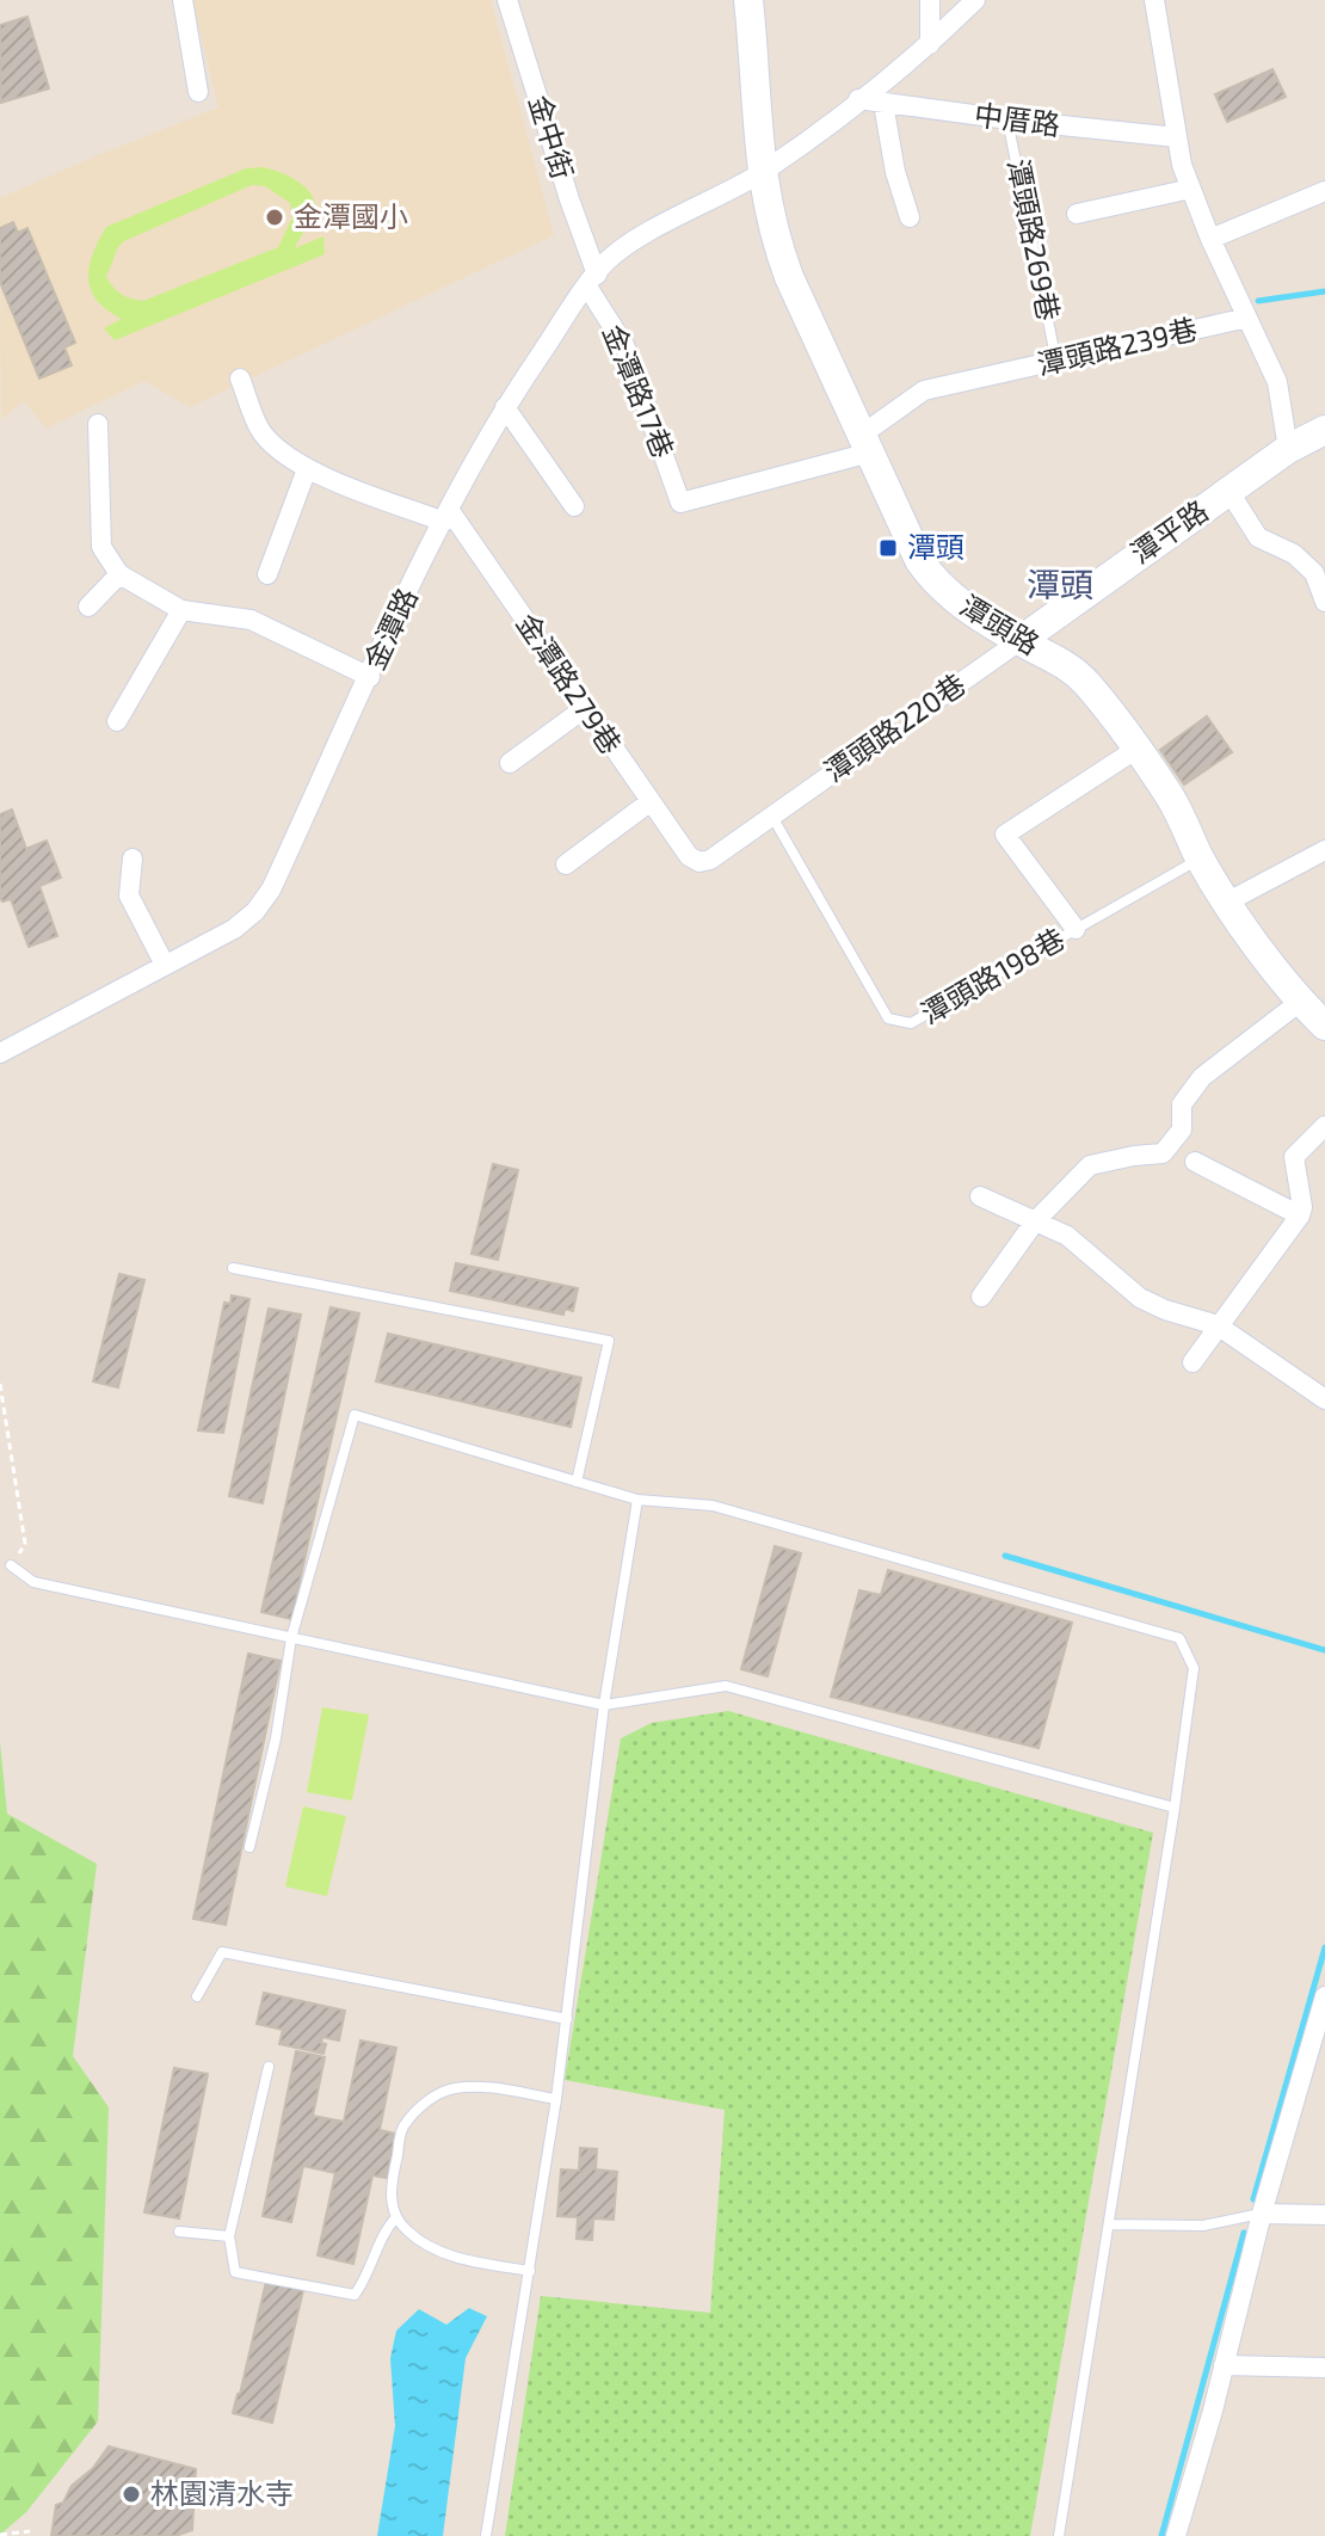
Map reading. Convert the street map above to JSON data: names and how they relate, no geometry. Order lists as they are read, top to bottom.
{
  "streets": {
    "street": [
      "中厝路",
      "金中街",
      "潭頭路239巷",
      "金潭路17巷",
      "潭平路",
      "潭頭路",
      "金潭路",
      "金潭路279巷",
      "潭頭路220巷"
    ],
    "lane": ["潭頭路269巷", "潭頭路198巷"]
  },
  "crossings": [
    ["中厝路", "潭頭路269巷"],
    ["中厝路", "金潭路"],
    ["金中街", "金潭路17巷"],
    ["金中街", "金潭路"],
    ["潭頭路269巷", "潭頭路239巷"],
    ["潭頭路239巷", "金潭路17巷"],
    ["潭頭路239巷", "潭頭路"],
    ["金潭路17巷", "潭頭路"],
    ["金潭路17巷", "金潭路"],
    ["潭平路", "潭頭路"],
    ["潭平路", "潭頭路220巷"],
    ["潭頭路", "金潭路"],
    ["潭頭路", "潭頭路220巷"],
    ["潭頭路", "潭頭路198巷"],
    ["金潭路", "金潭路279巷"],
    ["金潭路279巷", "潭頭路220巷"],
    ["潭頭路220巷", "潭頭路198巷"]
  ],
  "districts": ["潭頭"],
  "places": {
    "other": ["金潭國小", "林園清水寺"],
    "transit": ["潭頭"]
  }
}
